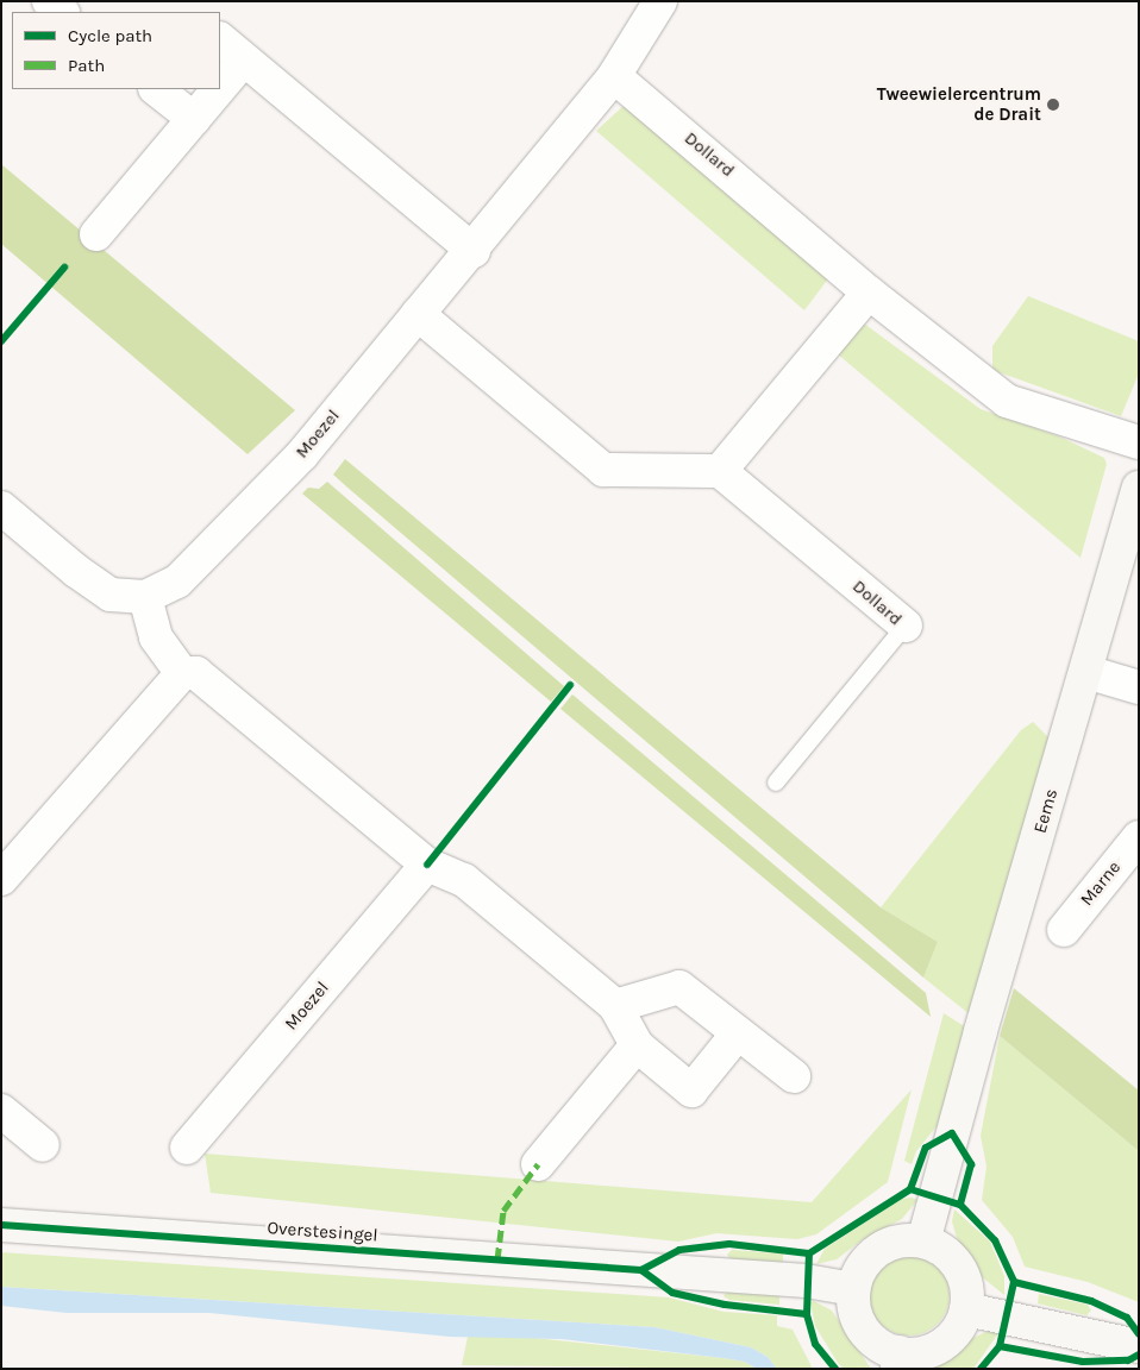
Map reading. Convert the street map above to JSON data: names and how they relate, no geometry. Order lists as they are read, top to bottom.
{
  "streets": {
    "street": [
      "Dollard",
      "Moezel",
      "Eems",
      "Marne",
      "Overstesingel"
    ]
  },
  "crossings": [
    ["Dollard", "Moezel"],
    ["Eems", "Overstesingel"]
  ],
  "places": ["Tweewielercentrum de Drait"],
  "legend": ["Cycle path", "Path"]
}
